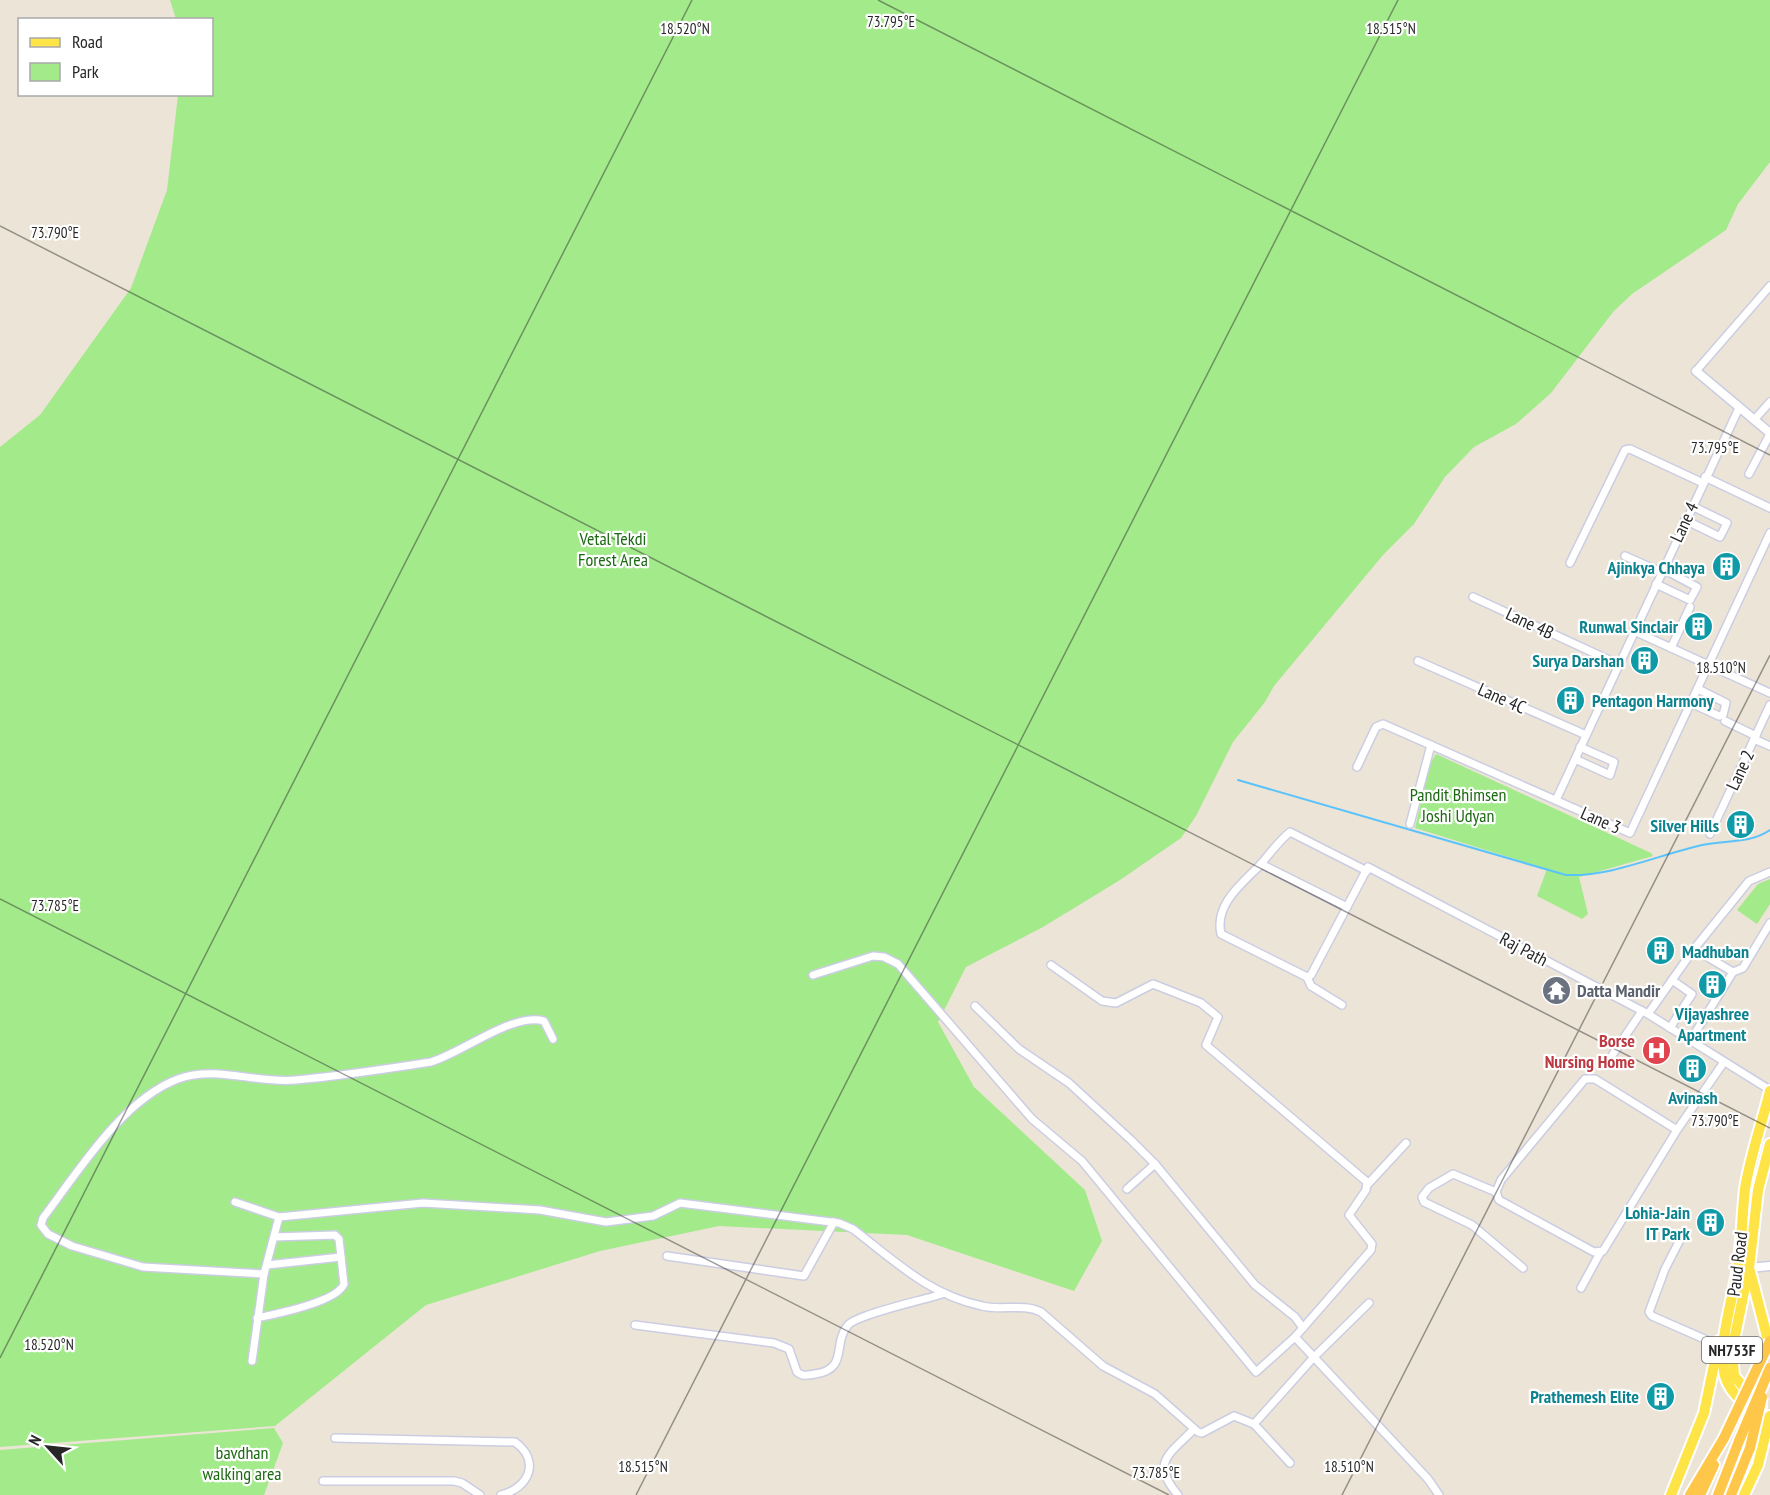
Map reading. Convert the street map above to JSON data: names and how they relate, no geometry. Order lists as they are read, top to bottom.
{
  "streets": {
    "main road": ["Paud Road", "NH753F"],
    "street": [
      "Lane 4",
      "Lane 4B",
      "Lane 4C",
      "Lane 2",
      "Lane 3",
      "Raj Path"
    ]
  },
  "crossings": [
    ["Lane 4", "Lane 4B"],
    ["Lane 4", "Lane 4C"],
    ["Lane 4", "Lane 3"],
    ["Raj Path", "Paud Road"]
  ],
  "parks": ["Vetal Tekdi Forest Area", "Pandit Bhimsen Joshi Udyan", "bavdhan walking area"],
  "places": {
    "building": [
      "Ajinkya Chhaya",
      "Runwal Sinclair",
      "Surya Darshan",
      "Pentagon Harmony",
      "Silver Hills",
      "Madhuban",
      "Vijayashree Apartment",
      "Avinash",
      "Lohia-Jain IT Park",
      "Prathemesh Elite"
    ],
    "temple": ["Datta Mandir"],
    "hospital": ["Borse Nursing Home"]
  },
  "legend": ["Road", "Park"],
  "north": "top left",
  "coordinates": [
    "73.795°E",
    "18.520°N",
    "18.515°N",
    "73.790°E",
    "18.510°N",
    "73.785°E"
  ]
}
